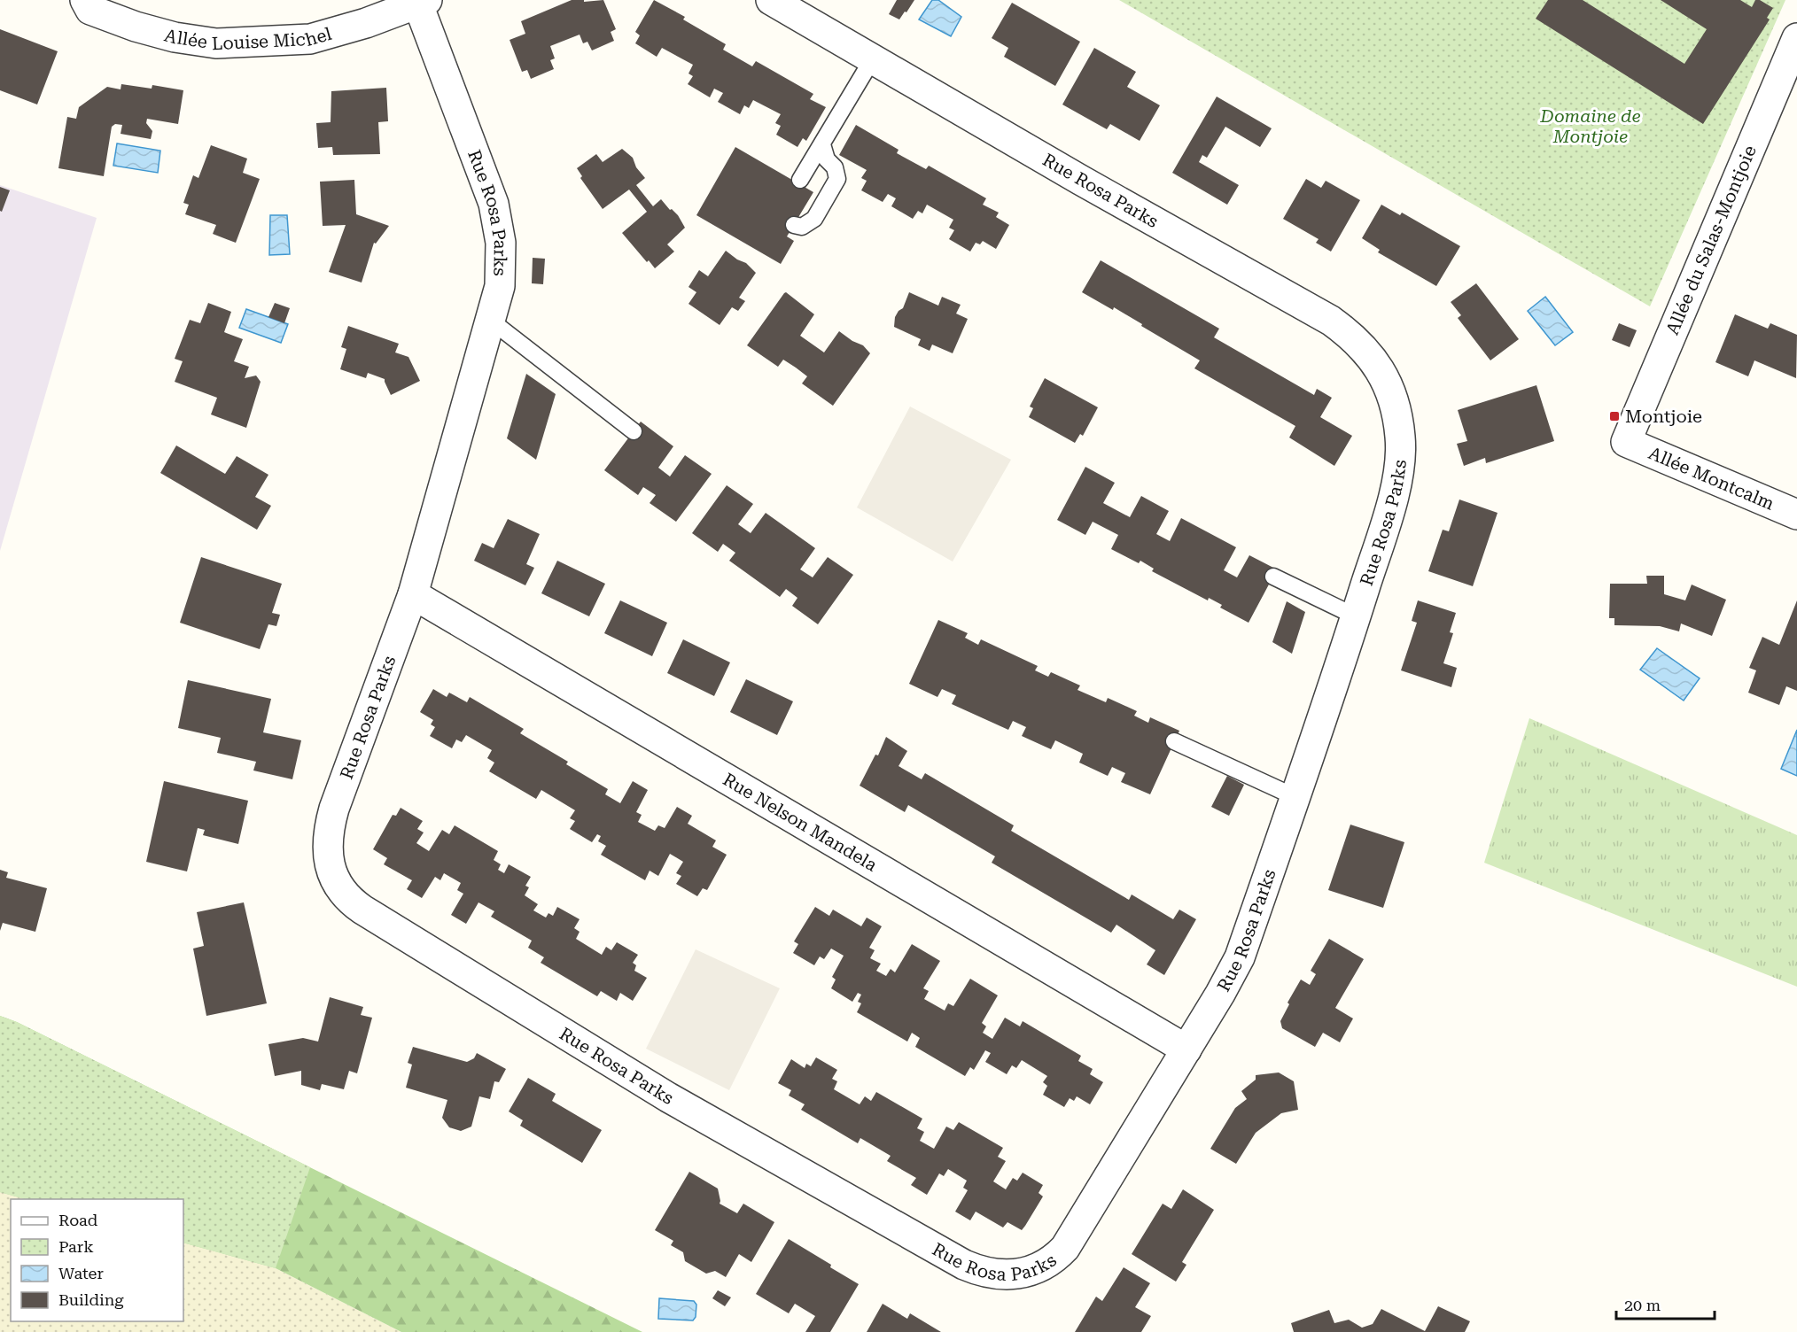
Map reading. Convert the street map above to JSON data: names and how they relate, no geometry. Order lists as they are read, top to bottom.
{
  "streets": {
    "street": [
      "Allée Louise Michel",
      "Rue Rosa Parks",
      "Allée du Salas-Montjoie",
      "Allée Montcalm",
      "Rue Nelson Mandela"
    ]
  },
  "crossings": [
    ["Allée Louise Michel", "Rue Rosa Parks"],
    ["Rue Rosa Parks", "Rue Nelson Mandela"],
    ["Allée du Salas-Montjoie", "Allée Montcalm"]
  ],
  "parks": ["Domaine de Montjoie"],
  "places": {
    "transit": ["Montjoie"]
  },
  "legend": [
    "Road",
    "Park",
    "Water",
    "Building"
  ],
  "scale_bar": "20 m"
}
